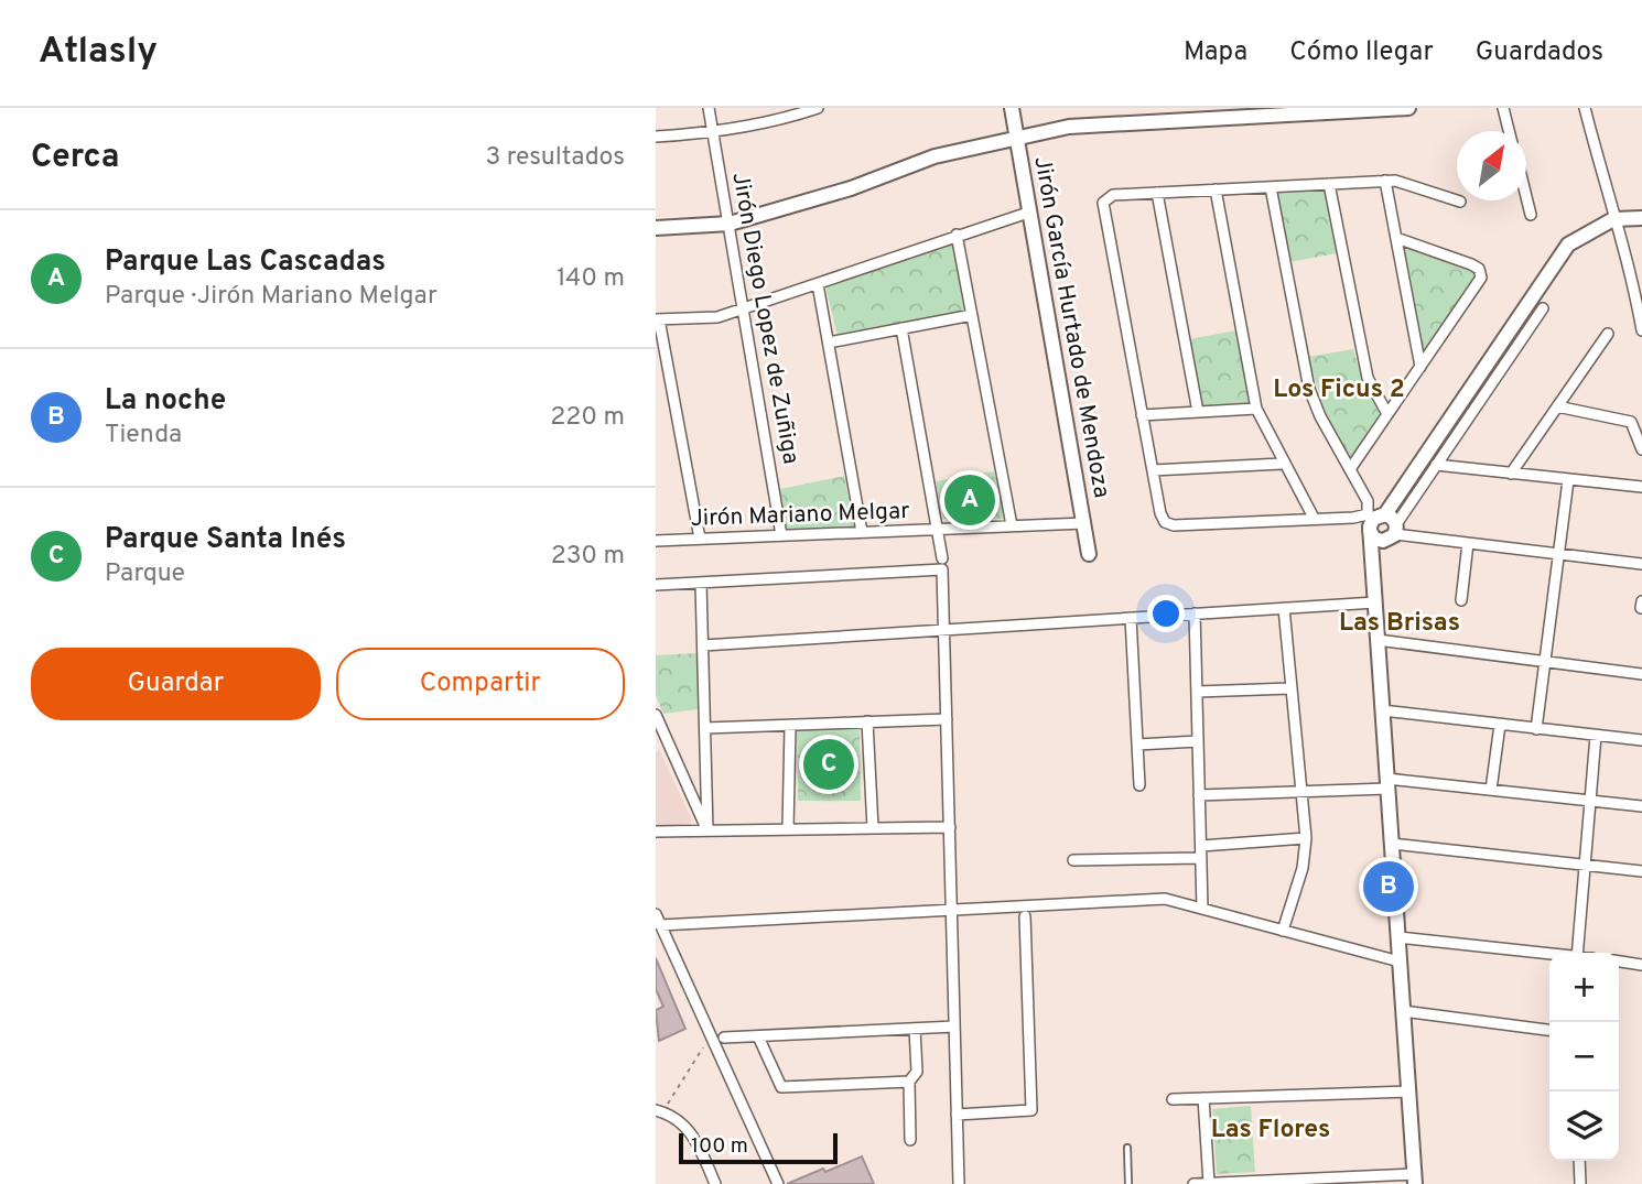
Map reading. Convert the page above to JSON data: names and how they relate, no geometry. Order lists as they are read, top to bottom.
{
  "streets": {
    "street": ["Jirón Diego Lopez de Zuñiga", "Jirón García Hurtado de Mendoza", "Jirón Mariano Melgar"]
  },
  "crossings": [
    ["Jirón Diego Lopez de Zuñiga", "Jirón Mariano Melgar"],
    ["Jirón García Hurtado de Mendoza", "Jirón Mariano Melgar"]
  ],
  "districts": ["Los Ficus 2", "Las Brisas", "Las Flores"],
  "scale_bar": "100 m",
  "north": "top right",
  "page": {
    "header": "Atlasly",
    "nav": ["Mapa", "Cómo llegar", "Guardados"],
    "heading": ["Cerca", "3 resultados"],
    "list": [
      {
        "mark": "A",
        "name": "Parque Las Cascadas",
        "note": "Parque · Jirón Mariano Melgar",
        "value": "140 m"
      },
      {
        "mark": "B",
        "name": "La noche",
        "note": "Tienda",
        "value": "220 m"
      },
      {
        "mark": "C",
        "name": "Parque Santa Inés",
        "note": "Parque",
        "value": "230 m"
      }
    ],
    "pins": ["A", "C", "B"],
    "buttons": ["Guardar", "Compartir"],
    "map_buttons": ["+", "−"],
    "scale": "100 m"
  }
}
